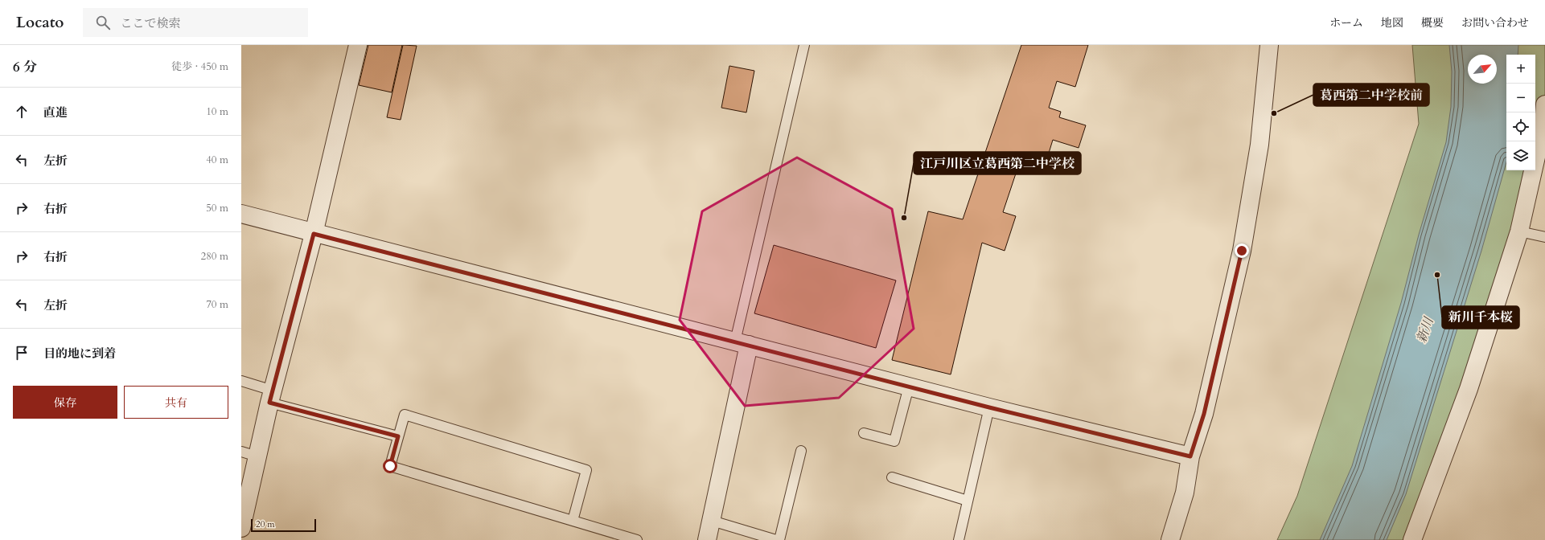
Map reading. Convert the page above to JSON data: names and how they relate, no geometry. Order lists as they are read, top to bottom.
{
  "water": ["新川"],
  "places": ["葛西第二中学校前", "江戸川区立葛西第二中学校", "新川千本桜"],
  "scale_bar": "20 m",
  "north": "top right",
  "page": {
    "header": "Locato",
    "search": "ここで検索",
    "nav": [
      "ホーム",
      "地図",
      "概要",
      "お問い合わせ"
    ],
    "heading": ["6 分", "徒歩 · 450 m"],
    "map_buttons": ["+", "−"],
    "list": [
      ["直進", "10 m"],
      ["左折", "40 m"],
      ["右折", "50 m"],
      ["右折", "280 m"],
      ["左折", "70 m"],
      "目的地に到着"
    ],
    "buttons": ["保存", "共有"],
    "scale": "20 m"
  }
}
